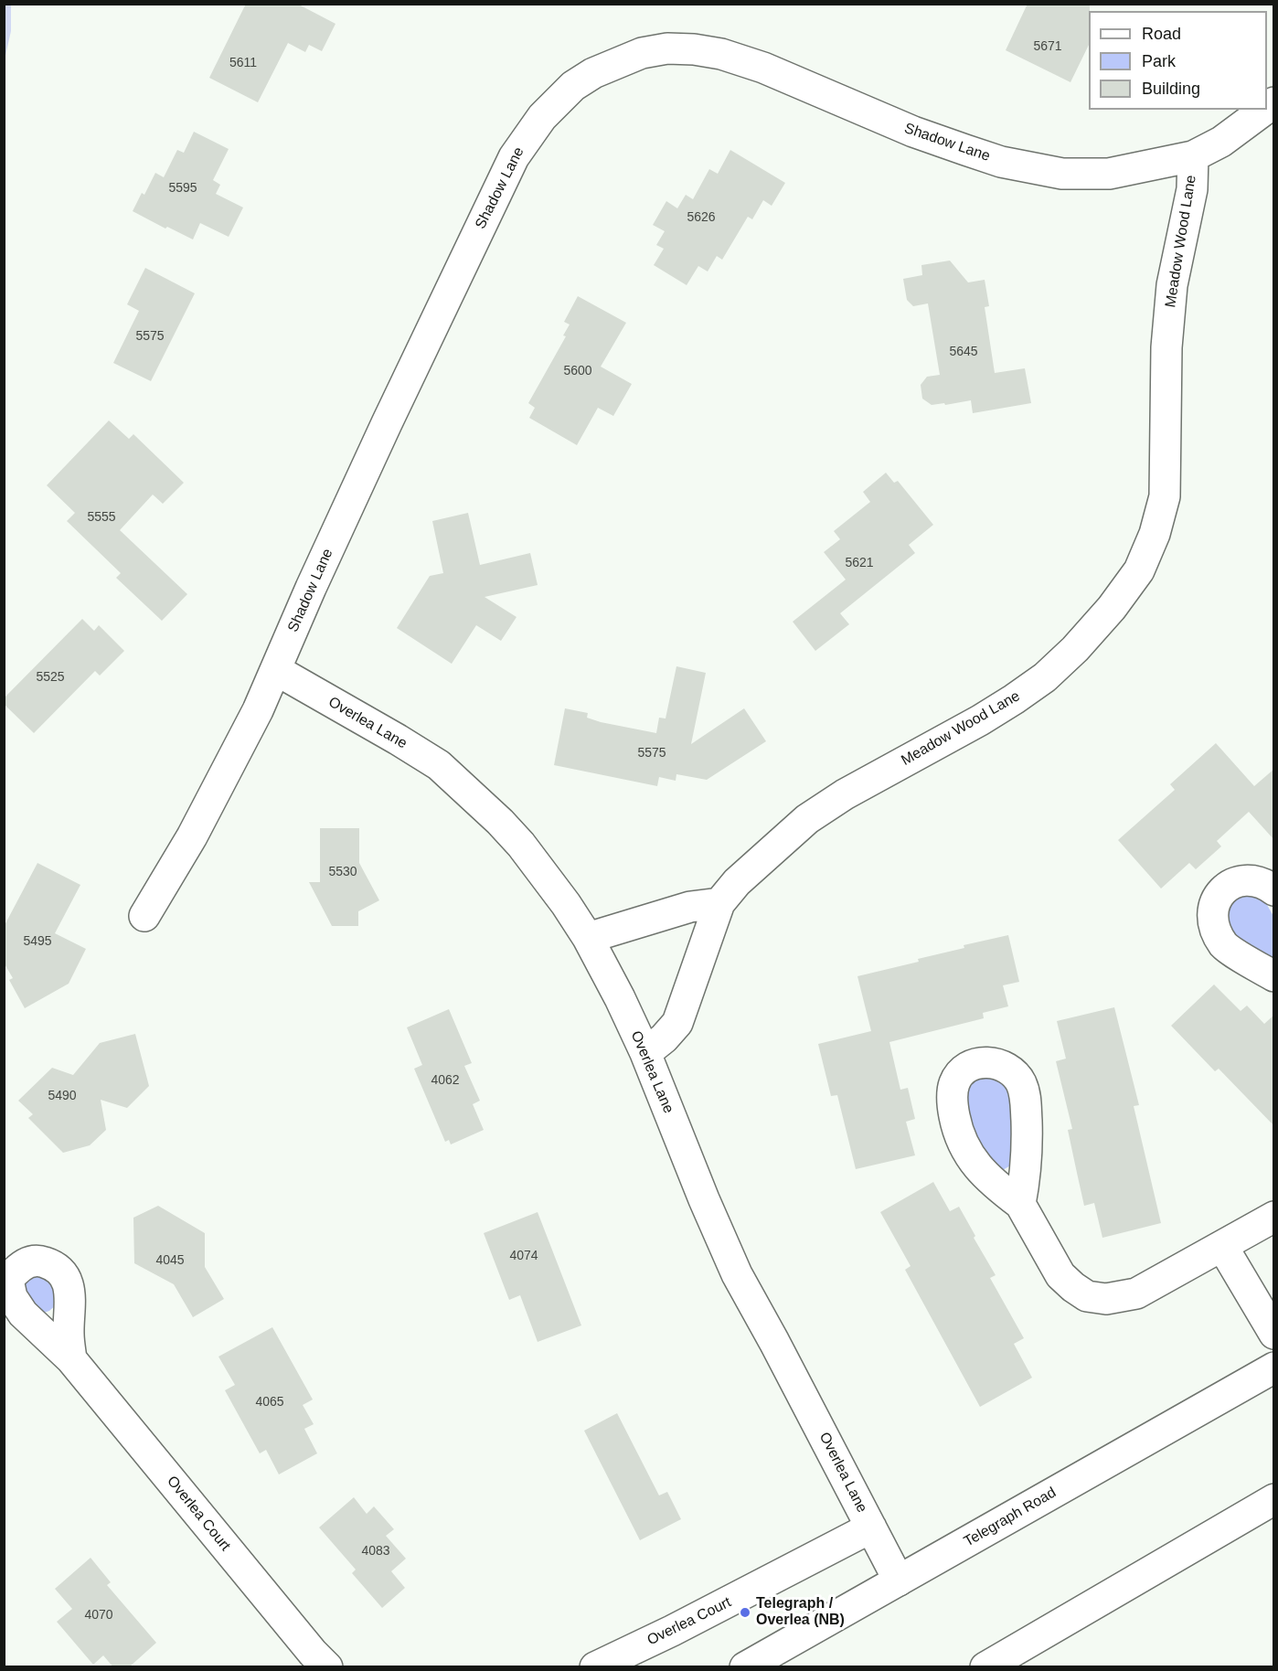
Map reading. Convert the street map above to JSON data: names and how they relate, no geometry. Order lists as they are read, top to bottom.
{
  "streets": {
    "main road": [
      "Shadow Lane",
      "Meadow Wood Lane",
      "Overlea Lane",
      "Overlea Court",
      "Telegraph Road"
    ]
  },
  "crossings": [
    ["Shadow Lane", "Meadow Wood Lane"],
    ["Shadow Lane", "Overlea Lane"],
    ["Meadow Wood Lane", "Overlea Lane"],
    ["Overlea Lane", "Overlea Court"],
    ["Overlea Lane", "Telegraph Road"]
  ],
  "places": ["Telegraph / Overlea (NB)"],
  "house_numbers": [
    "5671",
    "5611",
    "5595",
    "5626",
    "5575",
    "5645",
    "5600",
    "5555",
    "5621",
    "5525",
    "5575",
    "5530",
    "5495",
    "4062",
    "5490",
    "4074",
    "4045",
    "4065",
    "4083",
    "4070"
  ],
  "legend": ["Road", "Park", "Building"]
}
